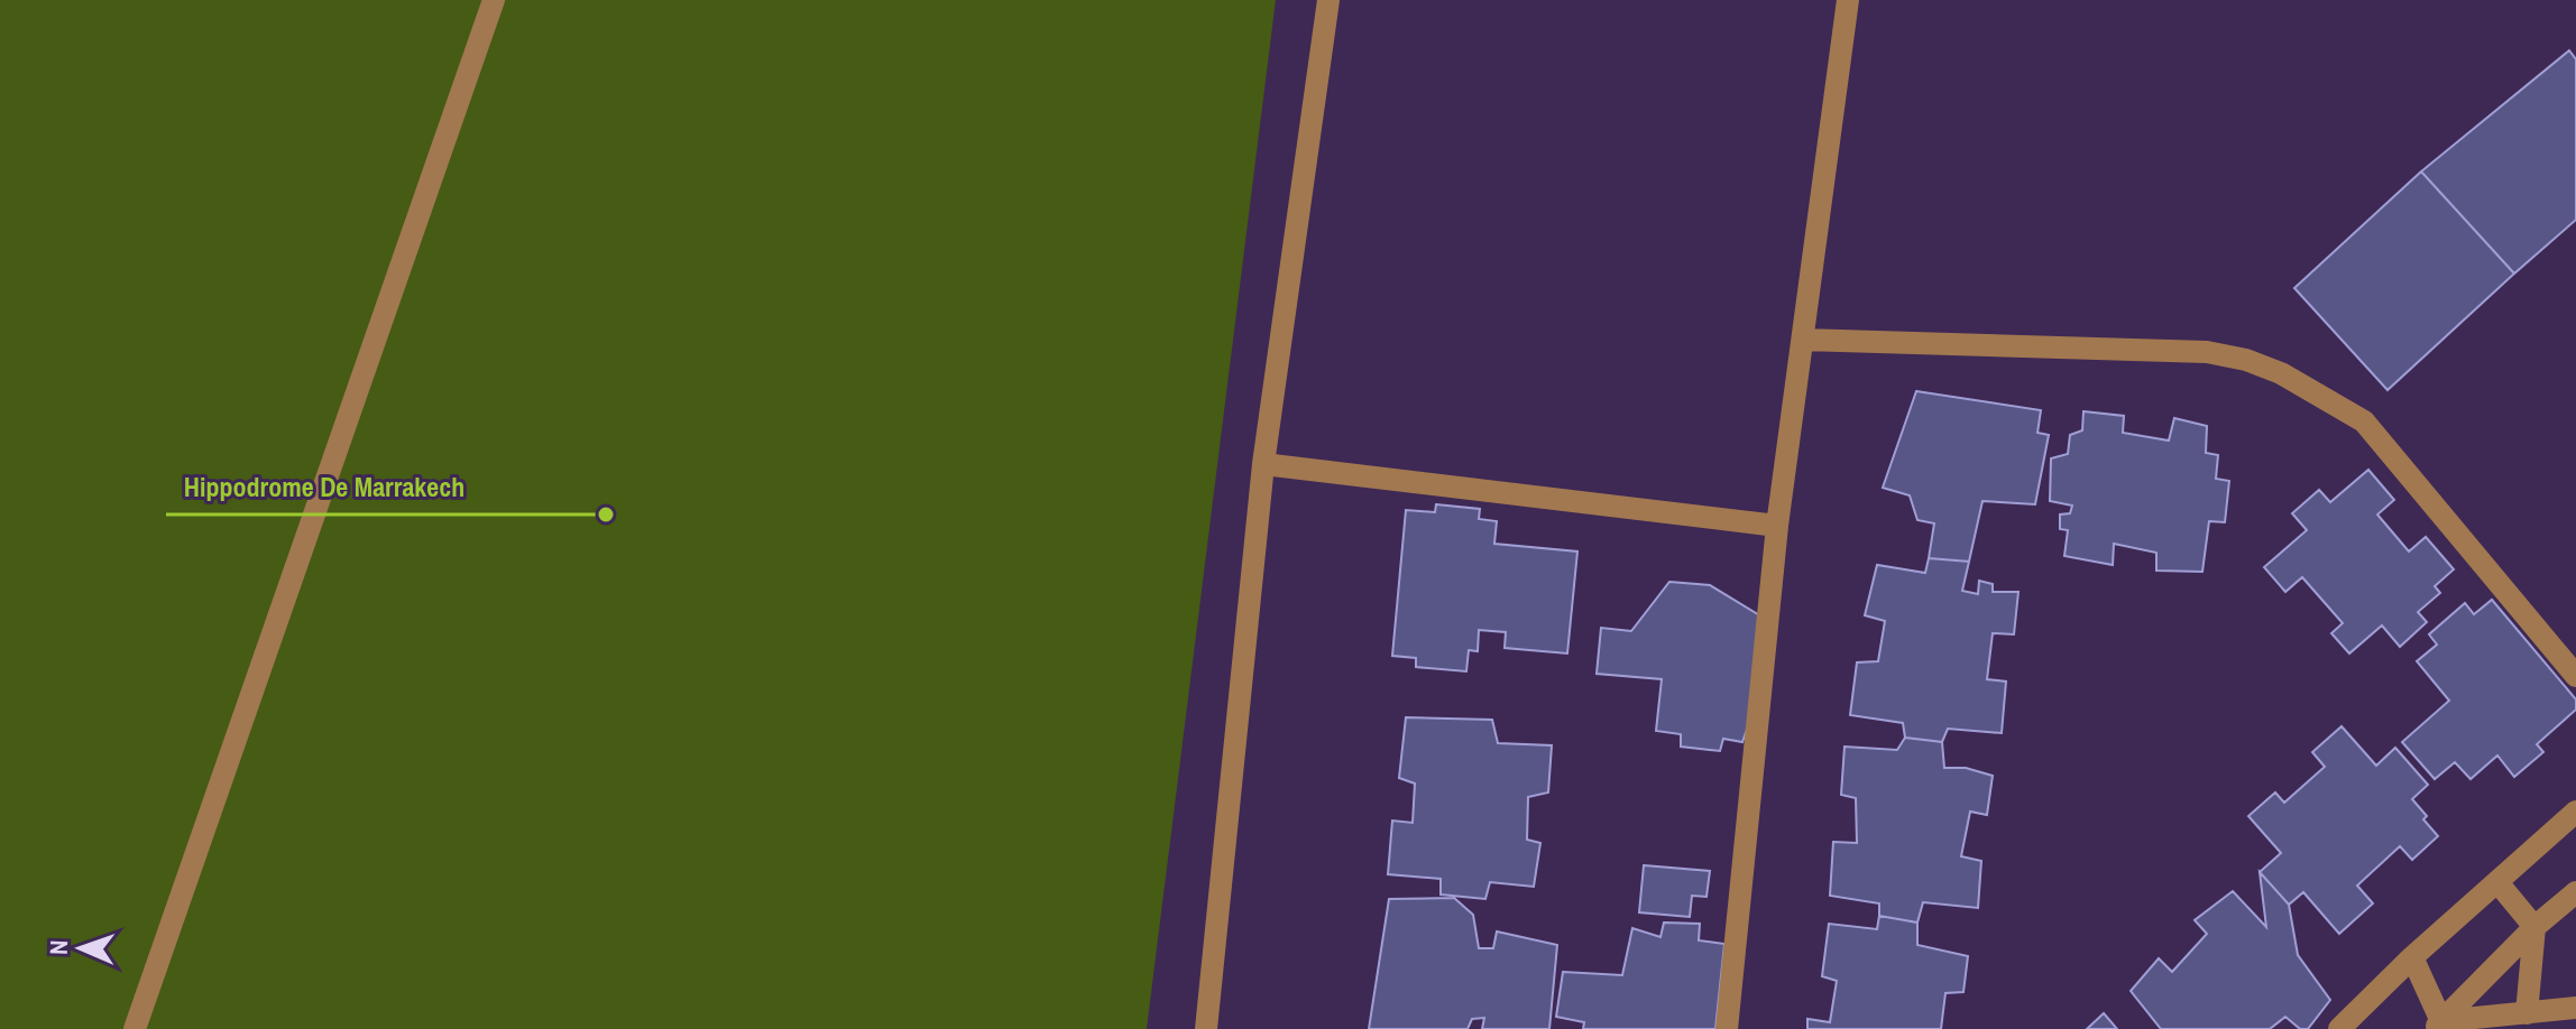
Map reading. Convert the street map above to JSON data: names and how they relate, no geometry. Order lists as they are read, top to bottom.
{
  "places": ["Hippodrome De Marrakech"],
  "north": "left"
}
